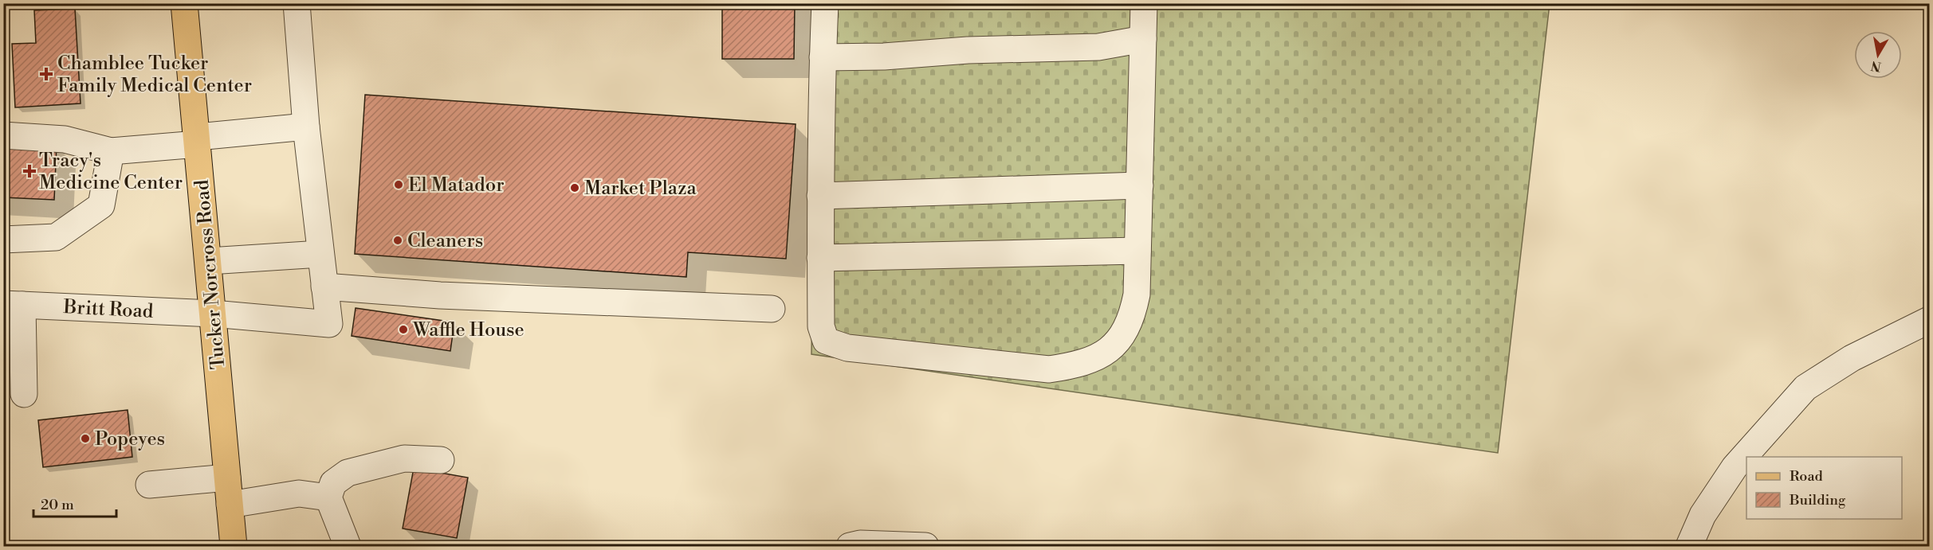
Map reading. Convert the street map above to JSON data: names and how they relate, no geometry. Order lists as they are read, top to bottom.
{
  "streets": {
    "main road": ["Tucker Norcross Road"],
    "street": ["Britt Road"]
  },
  "crossings": [
    ["Tucker Norcross Road", "Britt Road"]
  ],
  "places": {
    "health": ["Chamblee Tucker Family Medical Center", "Tracy's Medicine Center"],
    "other": [
      "El Matador",
      "Market Plaza",
      "Cleaners",
      "Waffle House",
      "Popeyes"
    ]
  },
  "legend": ["Road", "Building"],
  "scale_bar": "20 m",
  "north": "bottom"
}
